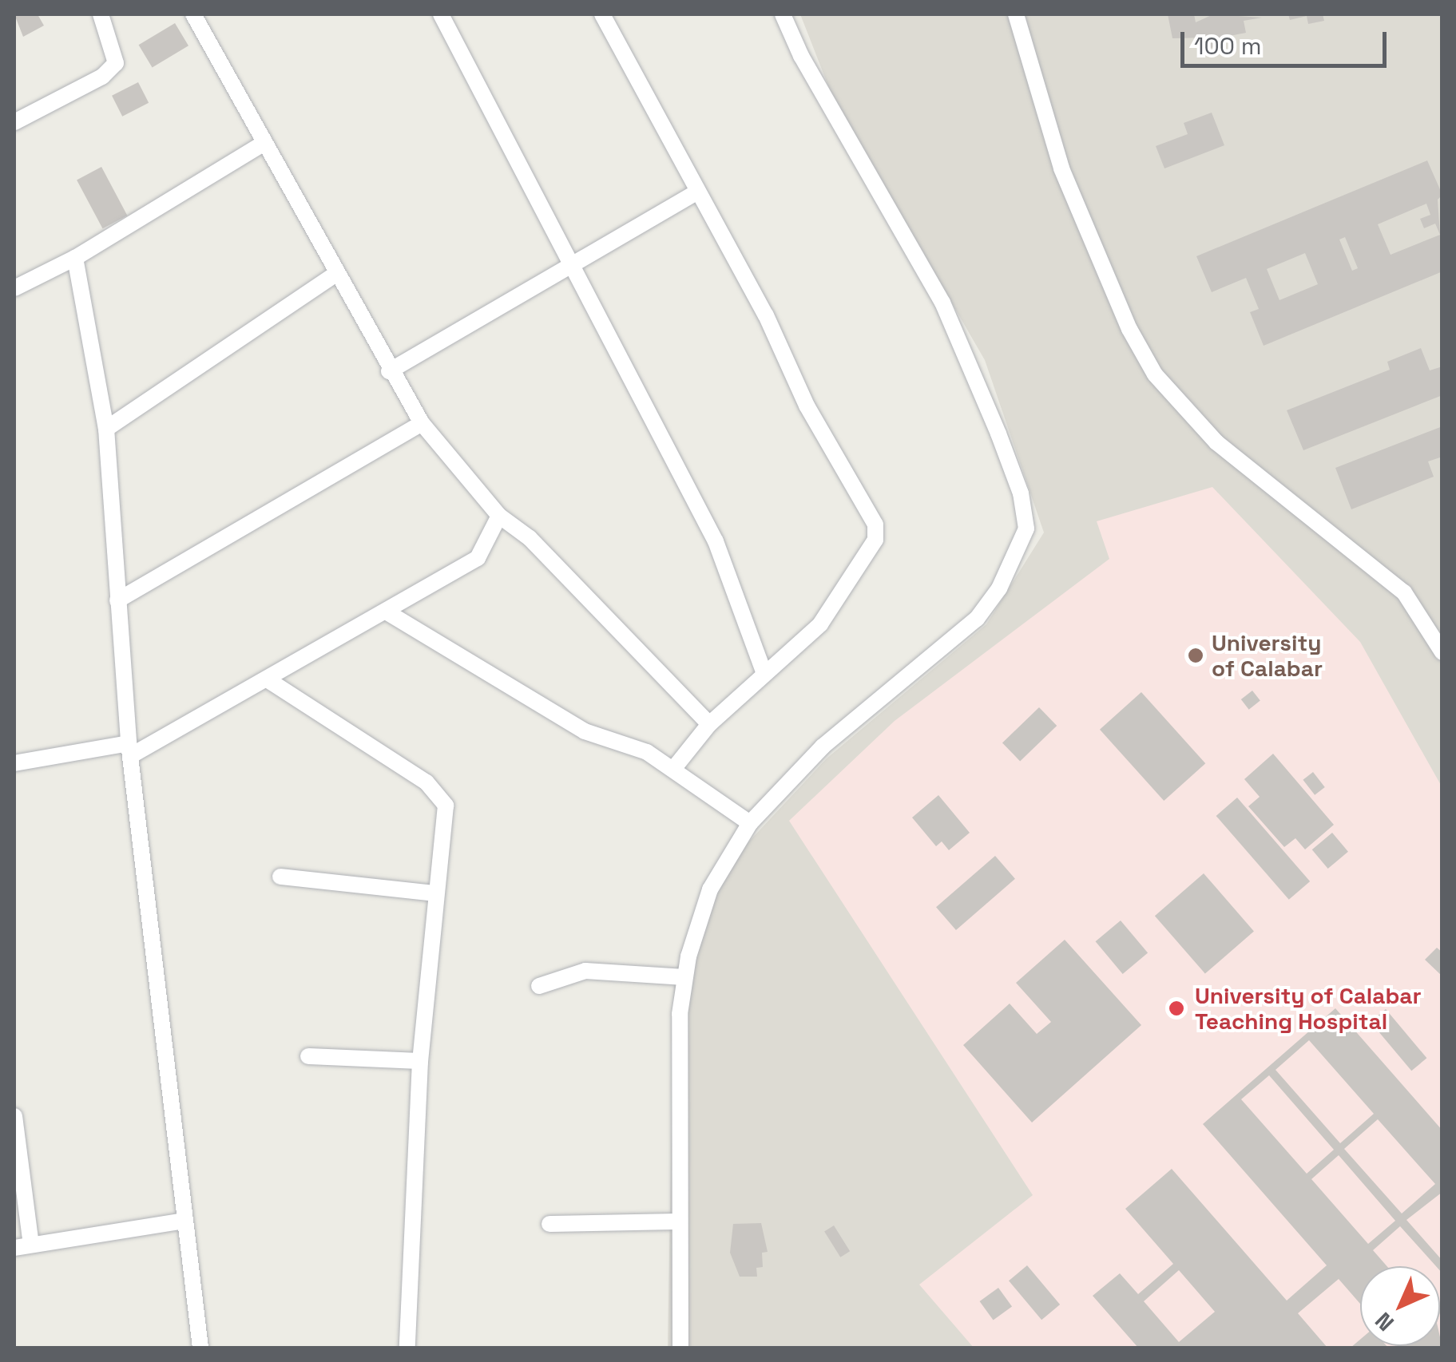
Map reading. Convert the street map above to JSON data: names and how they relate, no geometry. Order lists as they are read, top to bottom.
{
  "places": ["University of Calabar", "University of Calabar Teaching Hospital"],
  "scale_bar": "100 m",
  "north": "bottom left"
}
